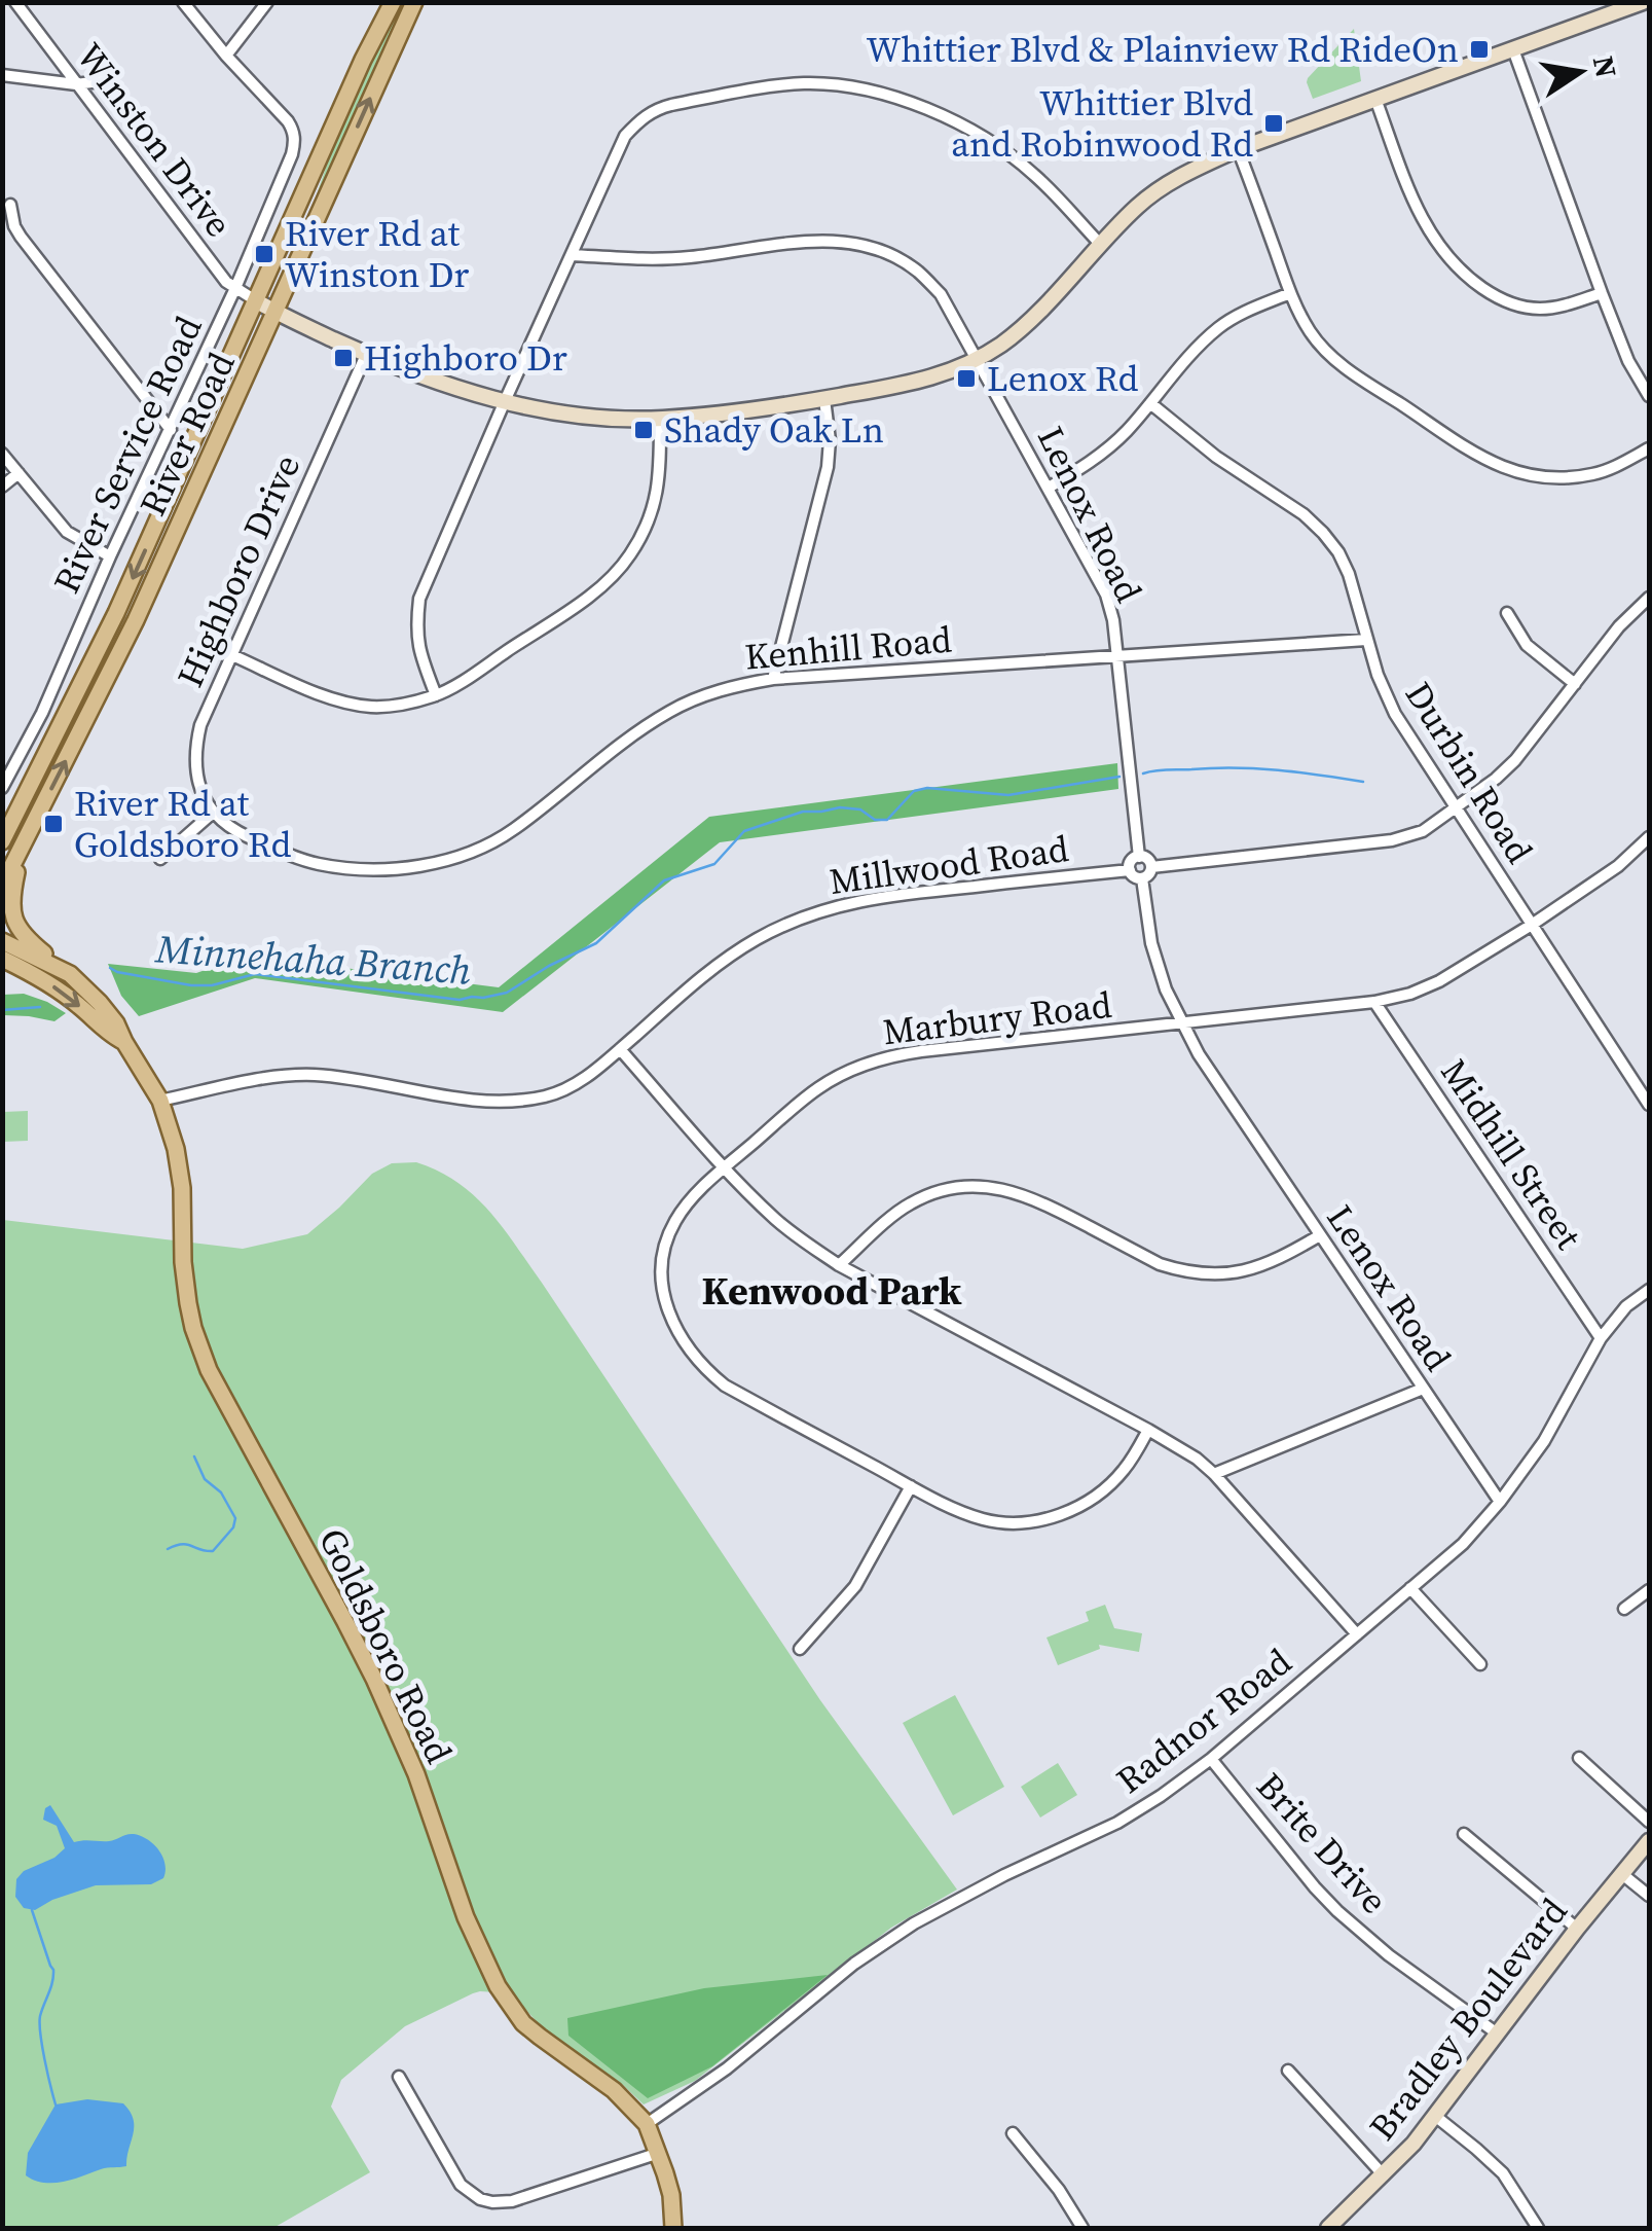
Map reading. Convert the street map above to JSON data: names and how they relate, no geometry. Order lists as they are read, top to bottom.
{
  "streets": {
    "main road": ["River Road", "Goldsboro Road"],
    "street": [
      "Winston Drive",
      "River Service Road",
      "Lenox Road",
      "Highboro Drive",
      "Kenhill Road",
      "Durbin Road",
      "Millwood Road",
      "Marbury Road",
      "Midhill Street",
      "Radnor Road",
      "Brite Drive",
      "Bradley Boulevard"
    ]
  },
  "crossings": [
    ["Winston Drive", "River Road"],
    ["Winston Drive", "River Service Road"],
    ["Lenox Road", "Kenhill Road"],
    ["Lenox Road", "Millwood Road"],
    ["Lenox Road", "Marbury Road"],
    ["Lenox Road", "Radnor Road"],
    ["Highboro Drive", "Kenhill Road"],
    ["Kenhill Road", "Durbin Road"],
    ["Durbin Road", "Marbury Road"],
    ["Millwood Road", "Goldsboro Road"],
    ["Marbury Road", "Midhill Street"],
    ["Midhill Street", "Radnor Road"],
    ["Goldsboro Road", "Radnor Road"],
    ["Radnor Road", "Brite Drive"],
    ["Brite Drive", "Bradley Boulevard"]
  ],
  "districts": ["Kenwood Park"],
  "water": ["Minnehaha Branch"],
  "places": {
    "transit": [
      "Whittier Blvd & Plainview Rd RideOn",
      "Whittier Blvd and Robinwood Rd",
      "River Rd at Winston Dr",
      "Highboro Dr",
      "Lenox Rd",
      "Shady Oak Ln",
      "River Rd at Goldsboro Rd"
    ]
  },
  "north": "right"
}
